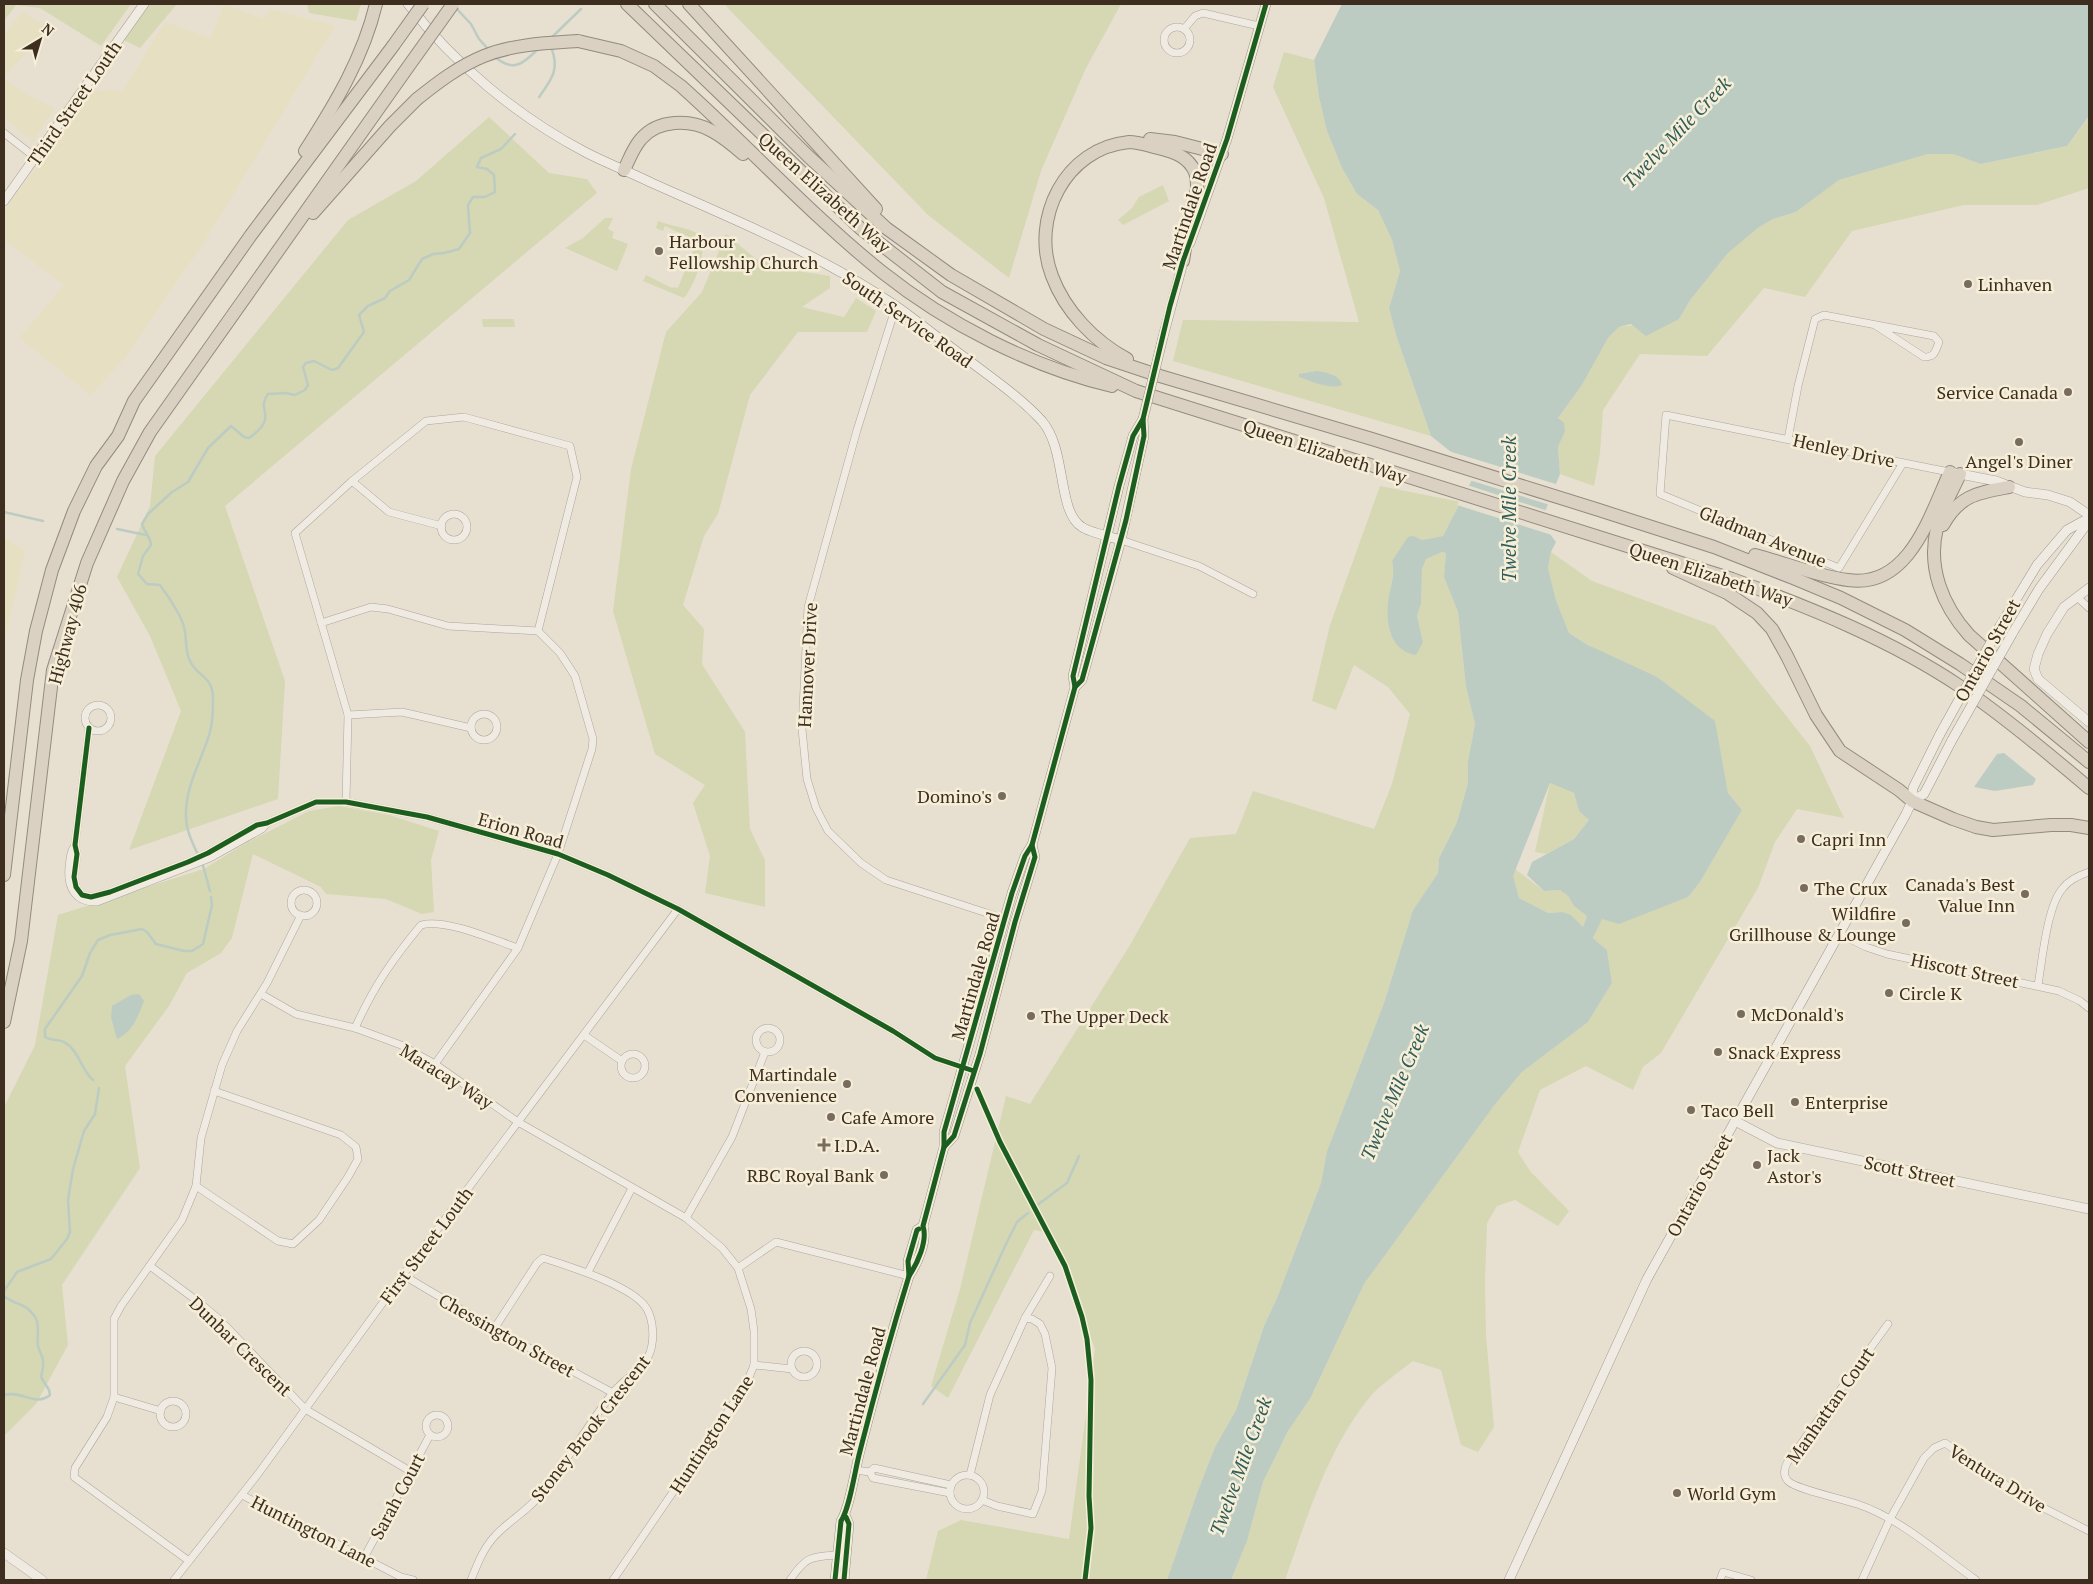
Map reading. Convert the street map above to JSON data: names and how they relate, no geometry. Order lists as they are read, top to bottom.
{
  "streets": {
    "highway": ["Queen Elizabeth Way", "Highway 406"],
    "main road": [
      "Third Street Louth",
      "Martindale Road",
      "South Service Road",
      "Henley Drive",
      "Ontario Street",
      "Scott Street"
    ],
    "street": [
      "Gladman Avenue",
      "Hannover Drive",
      "Erion Road",
      "Hiscott Street",
      "Maracay Way",
      "First Street Louth",
      "Chessington Street",
      "Dunbar Crescent",
      "Manhattan Court",
      "Stoney Brook Crescent",
      "Huntington Lane",
      "Ventura Drive",
      "Sarah Court"
    ]
  },
  "crossings": [
    ["Martindale Road", "South Service Road"],
    ["Martindale Road", "Hannover Drive"],
    ["Martindale Road", "Erion Road"],
    ["South Service Road", "Hannover Drive"],
    ["Henley Drive", "Gladman Avenue"],
    ["Henley Drive", "Ontario Street"],
    ["Ontario Street", "Hiscott Street"],
    ["Ontario Street", "Scott Street"],
    ["Erion Road", "First Street Louth"],
    ["Maracay Way", "First Street Louth"],
    ["Maracay Way", "Huntington Lane"],
    ["First Street Louth", "Chessington Street"],
    ["First Street Louth", "Dunbar Crescent"],
    ["First Street Louth", "Huntington Lane"],
    ["Chessington Street", "Stoney Brook Crescent"],
    ["Dunbar Crescent", "Sarah Court"],
    ["Manhattan Court", "Ventura Drive"],
    ["Huntington Lane", "Sarah Court"]
  ],
  "water": ["Twelve Mile Creek"],
  "places": {
    "other": [
      "Harbour Fellowship Church",
      "Linhaven",
      "Service Canada",
      "Angel's Diner",
      "Domino's",
      "Capri Inn",
      "The Crux",
      "Canada's Best Value Inn",
      "Wildfire Grillhouse & Lounge",
      "Circle K",
      "McDonald's",
      "The Upper Deck",
      "Snack Express",
      "Martindale Convenience",
      "Enterprise",
      "Taco Bell",
      "Cafe Amore",
      "Jack Astor's",
      "RBC Royal Bank",
      "World Gym"
    ],
    "health": ["I.D.A."]
  },
  "north": "top right"
}
